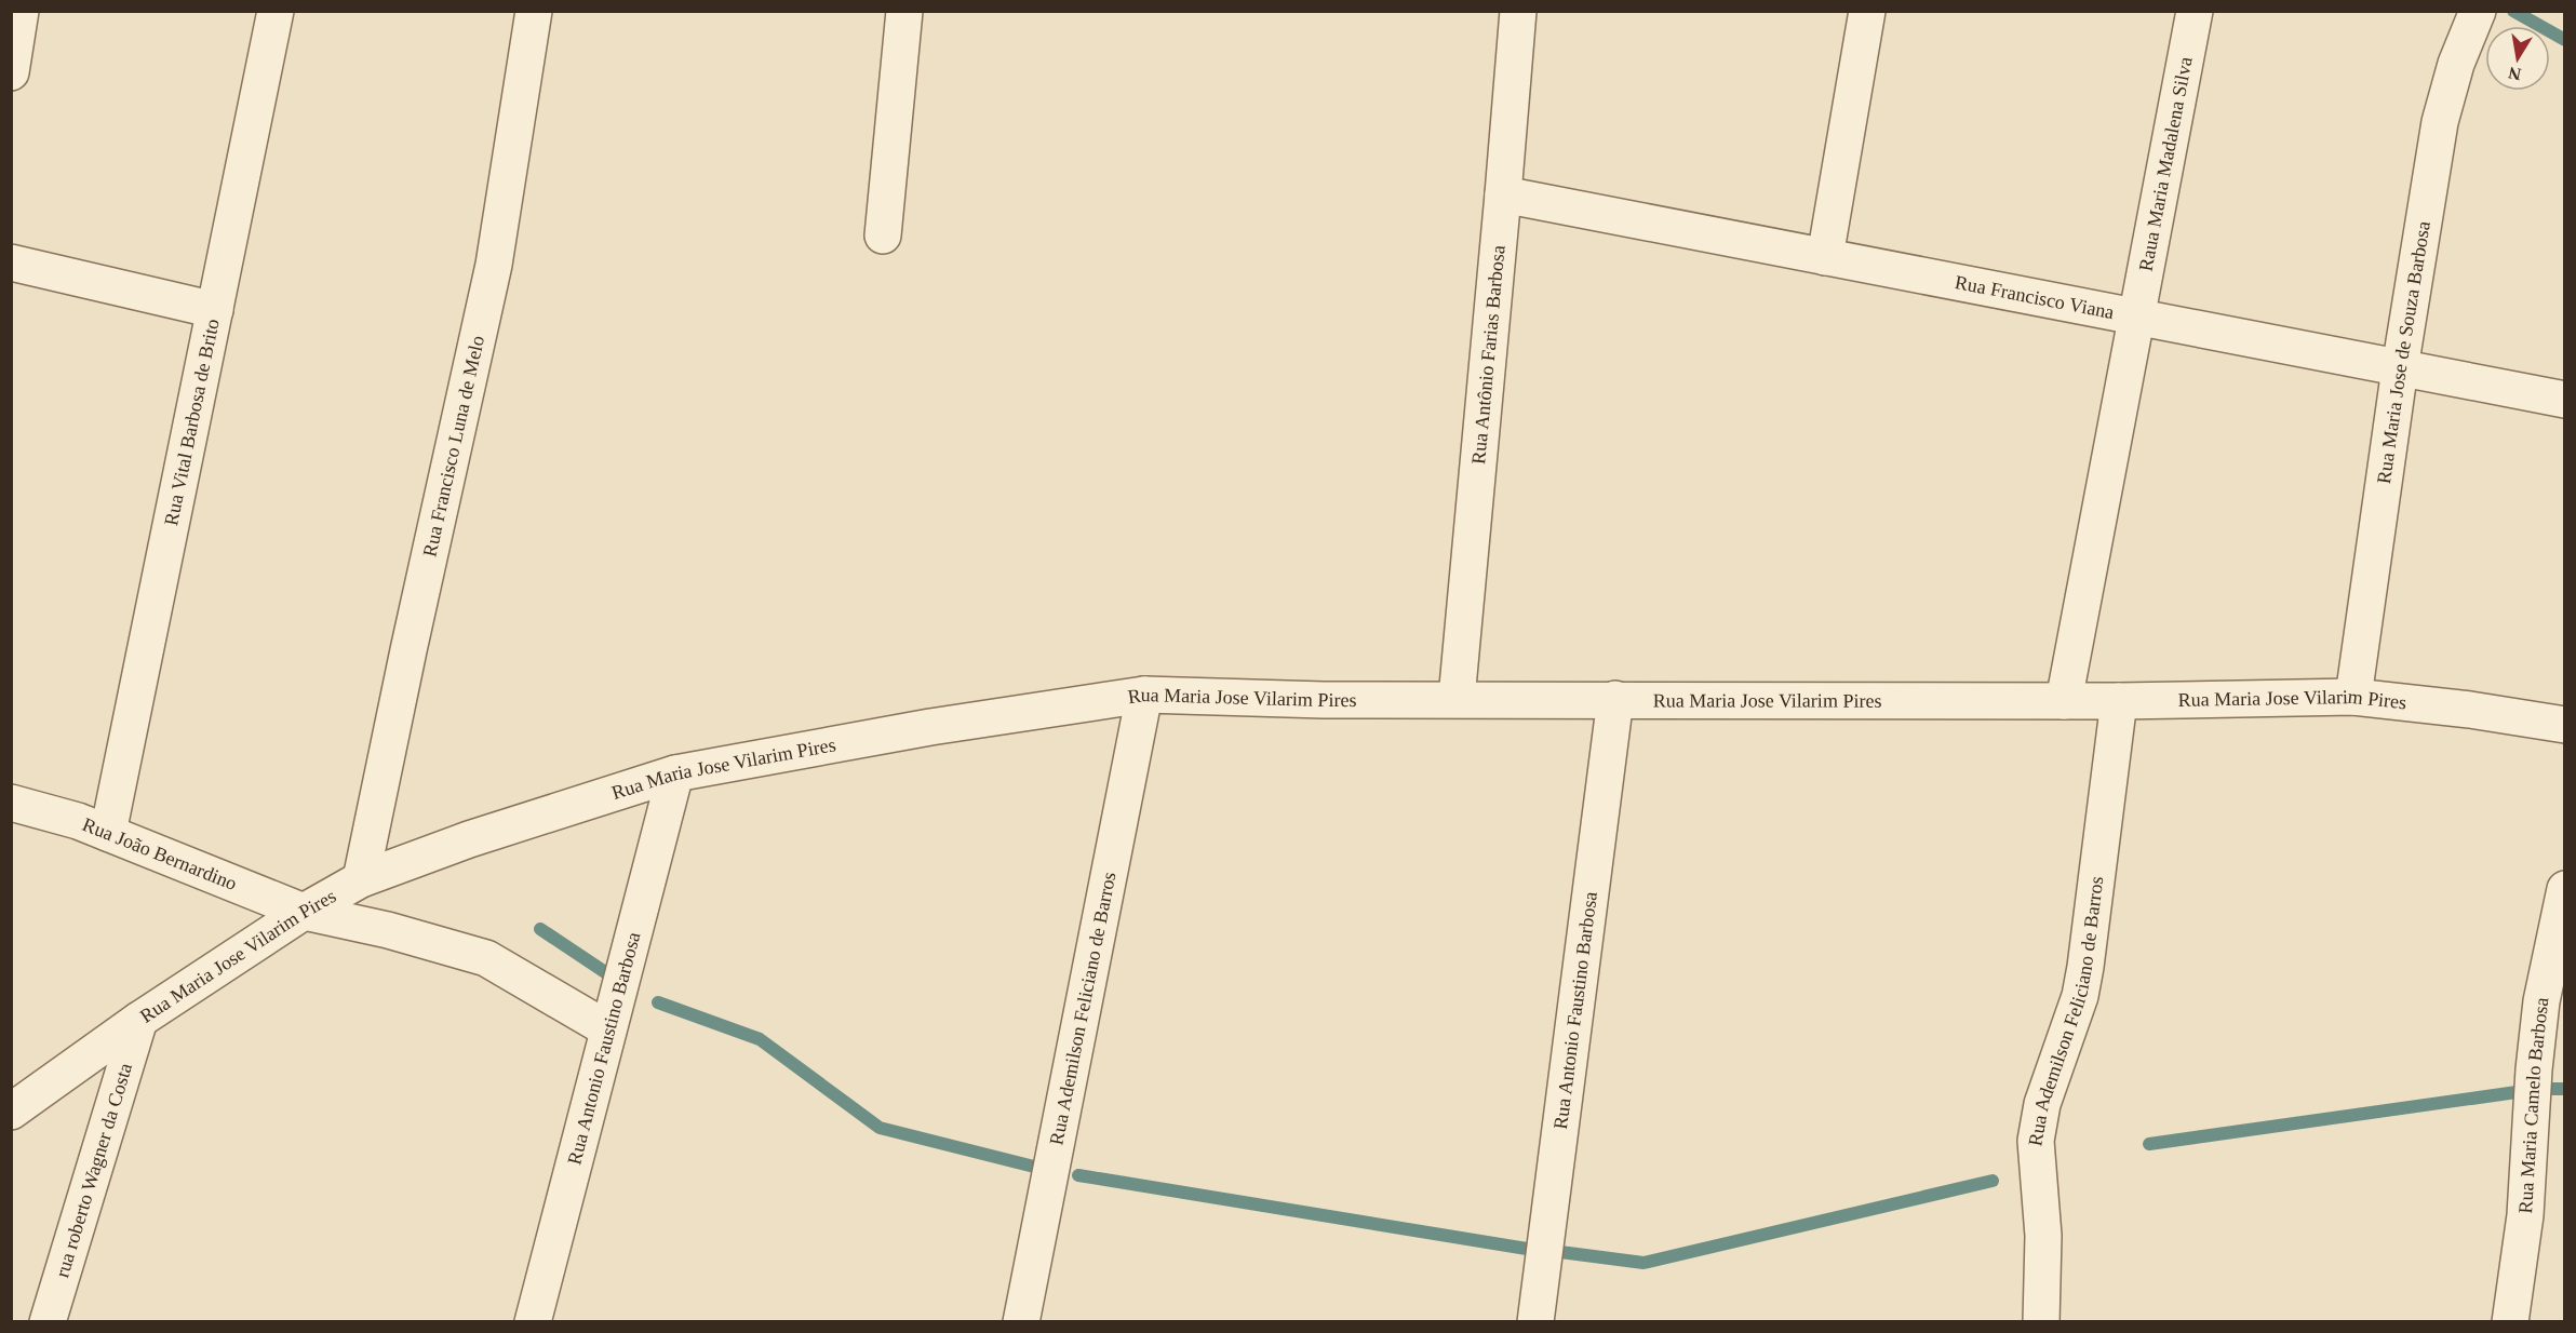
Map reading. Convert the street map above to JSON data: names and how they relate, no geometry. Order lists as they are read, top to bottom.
{
  "streets": {
    "street": [
      "Raua Maria Madalena Silva",
      "Rua Francisco Viana",
      "Rua Maria Jose de Souza Barbosa",
      "Rua Antônio Farias Barbosa",
      "Rua Vital Barbosa de Brito",
      "Rua Francisco Luna de Melo",
      "Rua Maria Jose Vilarim Pires",
      "Rua João Bernardino",
      "Rua Ademilson Feliciano de Barros",
      "Rua Antonio Faustino Barbosa",
      "Rua Maria Camelo Barbosa",
      "rua roberto Wagner da Costa"
    ]
  },
  "crossings": [
    ["Raua Maria Madalena Silva", "Rua Francisco Viana"],
    ["Raua Maria Madalena Silva", "Rua Maria Jose Vilarim Pires"],
    ["Rua Francisco Viana", "Rua Maria Jose de Souza Barbosa"],
    ["Rua Francisco Viana", "Rua Antônio Farias Barbosa"],
    ["Rua Maria Jose de Souza Barbosa", "Rua Maria Jose Vilarim Pires"],
    ["Rua Antônio Farias Barbosa", "Rua Maria Jose Vilarim Pires"],
    ["Rua Vital Barbosa de Brito", "Rua João Bernardino"],
    ["Rua Francisco Luna de Melo", "Rua Maria Jose Vilarim Pires"],
    ["Rua Maria Jose Vilarim Pires", "Rua João Bernardino"],
    ["Rua Maria Jose Vilarim Pires", "Rua Ademilson Feliciano de Barros"],
    ["Rua Maria Jose Vilarim Pires", "Rua Antonio Faustino Barbosa"],
    ["Rua Maria Jose Vilarim Pires", "rua roberto Wagner da Costa"],
    ["Rua João Bernardino", "Rua Antonio Faustino Barbosa"]
  ],
  "north": "bottom"
}
